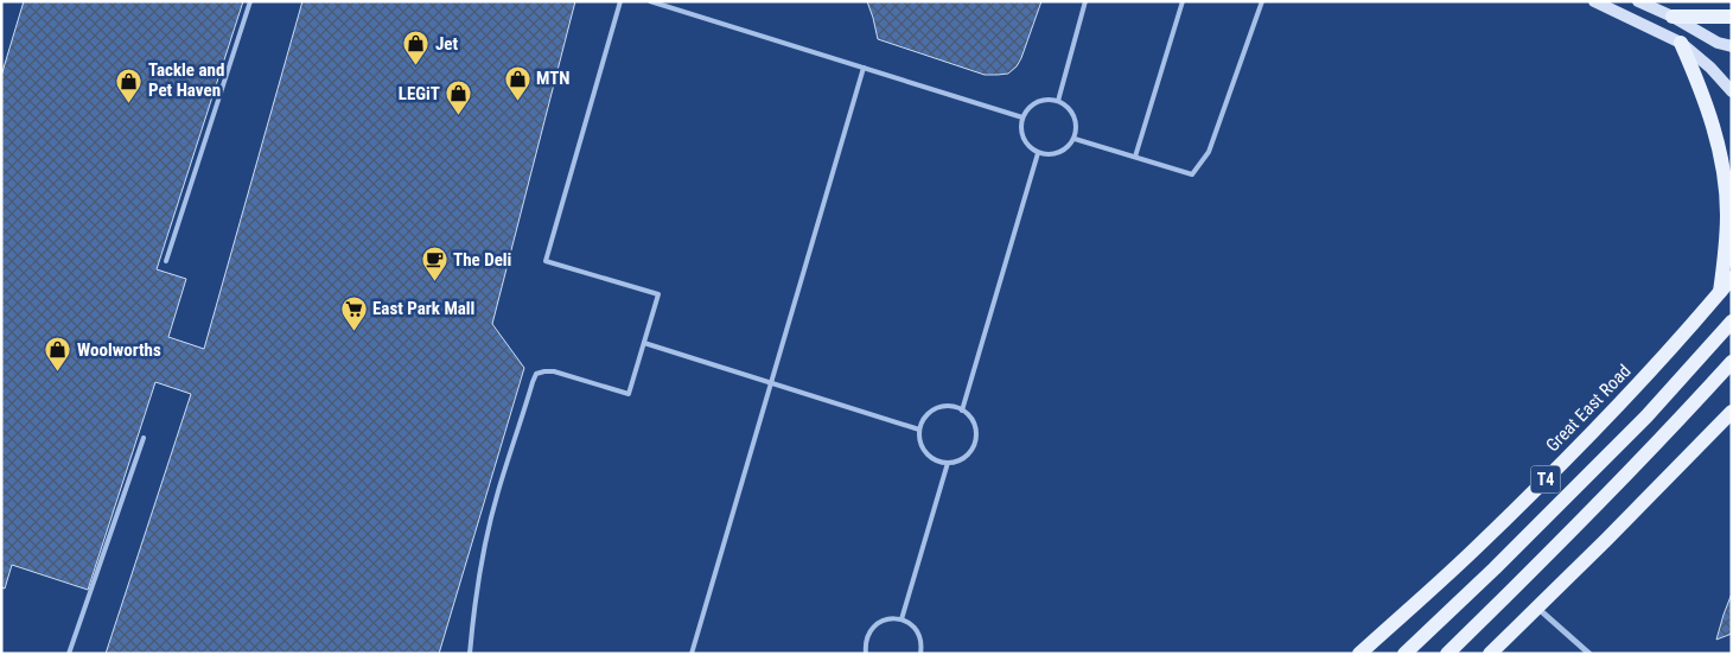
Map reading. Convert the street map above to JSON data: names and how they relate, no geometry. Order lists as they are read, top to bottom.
{
  "streets": {
    "main road": ["Great East Road", "T4"]
  },
  "places": {
    "shop": [
      "Jet",
      "MTN",
      "Tackle and Pet Haven",
      "LEGiT",
      "Woolworths"
    ],
    "cafe": ["The Deli"],
    "supermarket": ["East Park Mall"]
  }
}
